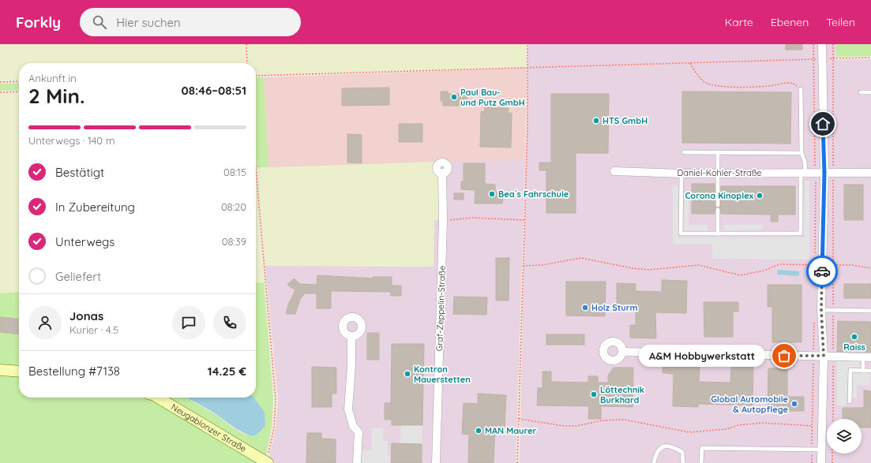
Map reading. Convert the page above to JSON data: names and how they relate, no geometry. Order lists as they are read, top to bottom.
{
  "streets": {
    "street": ["Daniel-Kohler-Straße", "Graf-Zeppelin-Straße", "Neugablonzer Straße"]
  },
  "places": [
    "Paul Bau- und Putz GmbH",
    "HTS GmbH",
    "Bea´s Fahrschule",
    "Corona Kinoplex",
    "Holz Sturm",
    "Raiss",
    "A&M Hobbywerkstatt",
    "Kontron Mauerstetten",
    "Löttechnik Burkhard",
    "Global Automobile & Autopflege",
    "MAN Maurer"
  ],
  "page": {
    "header": "Forkly",
    "search": "Hier suchen",
    "nav": ["Karte", "Ebenen", "Teilen"],
    "heading": ["2 Min.", "Ankunft in", "08:46–08:51"],
    "panel": [
      "Jonas",
      "Kurier · 4.5",
      "Bestellung #7138",
      "14.25 €"
    ],
    "bar": "Unterwegs · 140 m",
    "list": [
      ["Bestätigt", "08:15"],
      ["In Zubereitung", "08:20"],
      ["Unterwegs", "08:39"],
      "Geliefert"
    ],
    "bubble": "A&M Hobbywerkstatt"
  }
}
